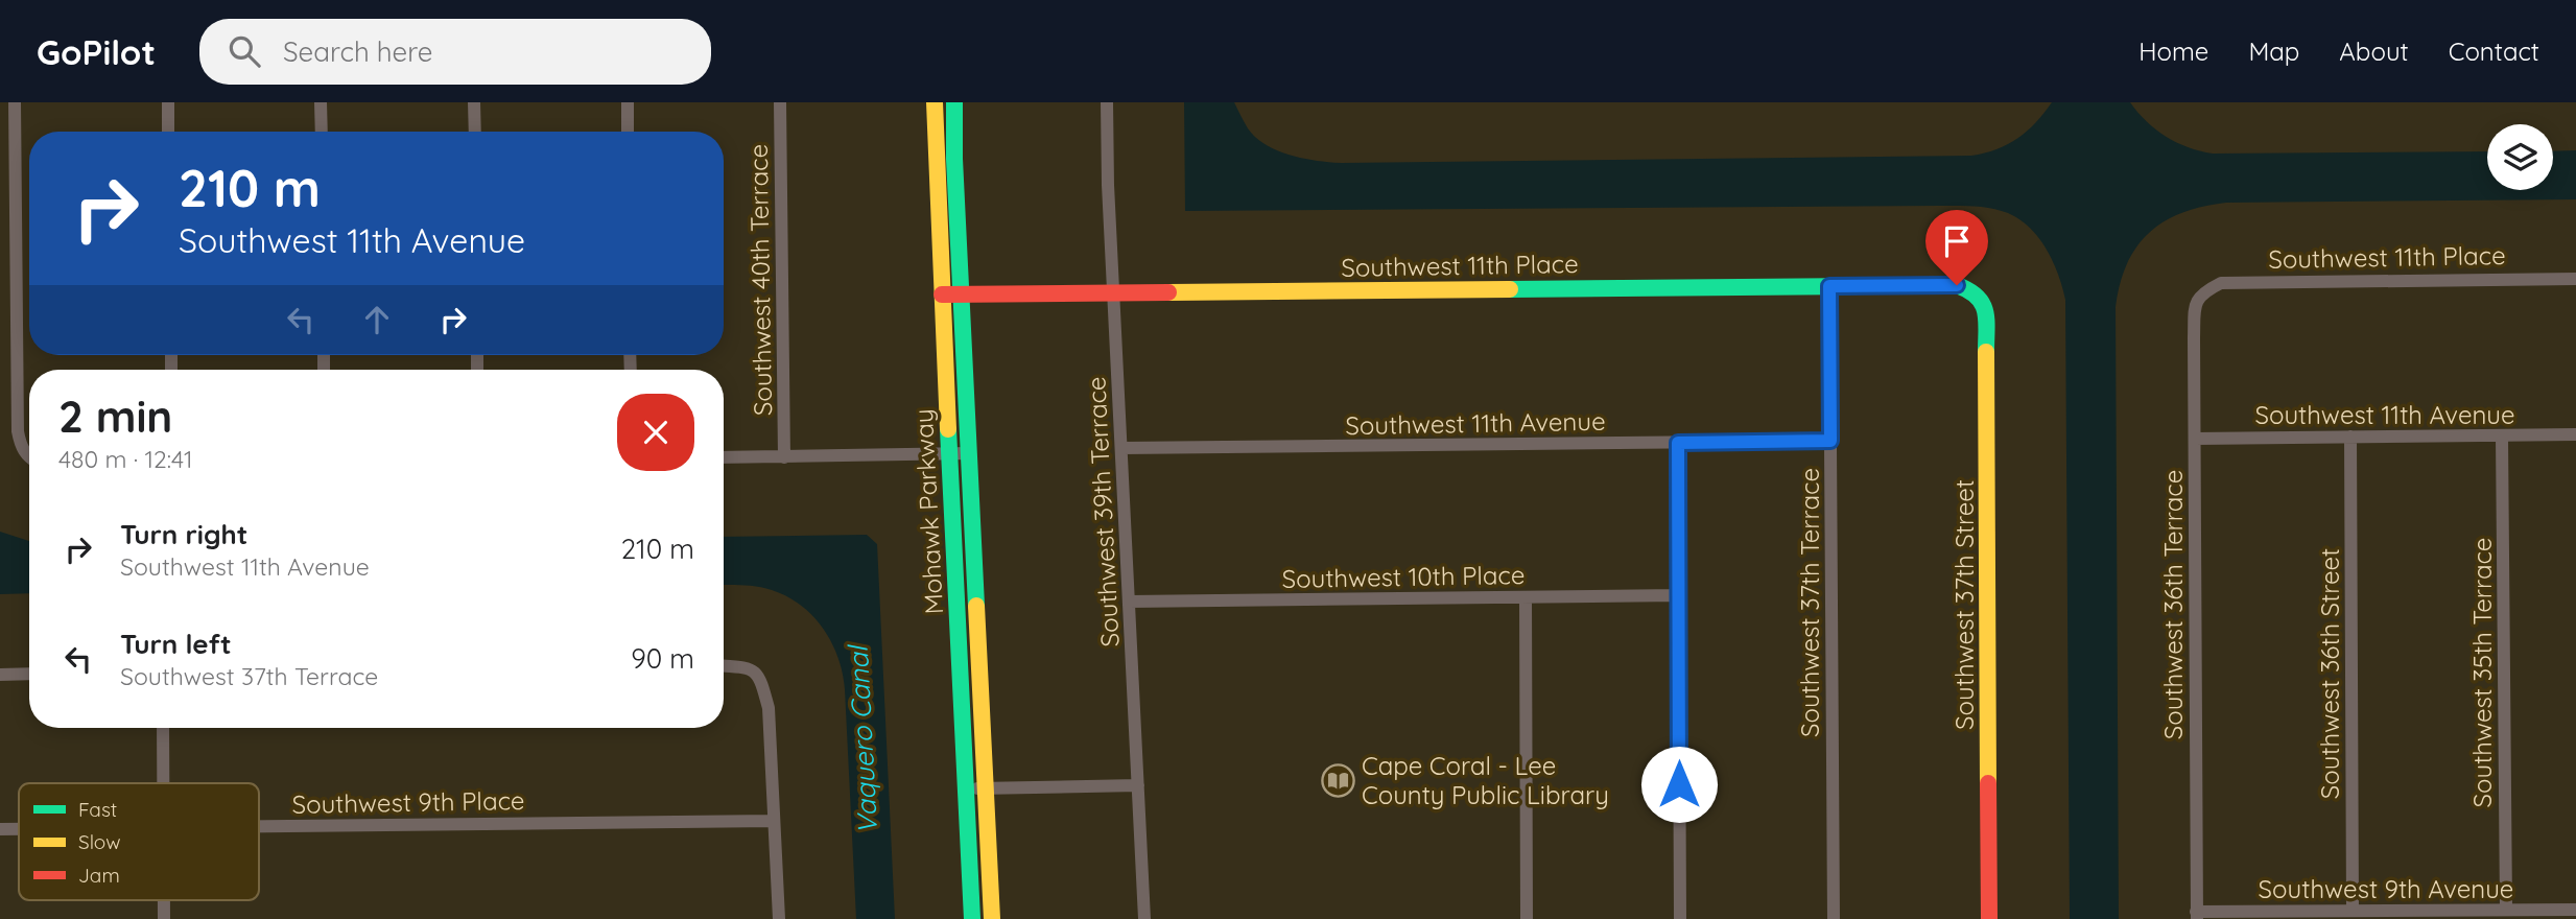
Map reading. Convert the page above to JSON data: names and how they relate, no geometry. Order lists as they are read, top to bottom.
{
  "streets": {
    "street": [
      "Southwest 11th Place",
      "Southwest 40th Terrace",
      "Southwest 11th Avenue",
      "Mohawk Parkway",
      "Southwest 39th Terrace",
      "Southwest 10th Place",
      "Southwest 37th Terrace",
      "Southwest 37th Street",
      "Southwest 36th Terrace",
      "Southwest 35th Terrace",
      "Southwest 36th Street",
      "Southwest 9th Place",
      "Southwest 9th Avenue"
    ]
  },
  "crossings": [
    ["Southwest 11th Place", "Mohawk Parkway"],
    ["Southwest 11th Place", "Southwest 39th Terrace"],
    ["Southwest 11th Place", "Southwest 37th Terrace"],
    ["Southwest 11th Place", "Southwest 37th Street"],
    ["Southwest 11th Place", "Southwest 36th Terrace"],
    ["Southwest 11th Avenue", "Southwest 39th Terrace"],
    ["Southwest 11th Avenue", "Southwest 37th Terrace"],
    ["Southwest 11th Avenue", "Southwest 36th Terrace"],
    ["Southwest 11th Avenue", "Southwest 35th Terrace"],
    ["Southwest 11th Avenue", "Southwest 36th Street"],
    ["Southwest 39th Terrace", "Southwest 10th Place"],
    ["Southwest 36th Terrace", "Southwest 9th Avenue"],
    ["Southwest 35th Terrace", "Southwest 9th Avenue"],
    ["Southwest 36th Street", "Southwest 9th Avenue"]
  ],
  "water": ["Vaquero Canal"],
  "places": {
    "library": ["Cape Coral - Lee County Public Library"]
  },
  "legend": ["Fast", "Slow", "Jam"],
  "page": {
    "header": "GoPilot",
    "search": "Search here",
    "nav": [
      "Home",
      "Map",
      "About",
      "Contact"
    ],
    "turn": ["210 m", "Southwest 11th Avenue"],
    "heading": ["2 min", "480 m · 12:41"],
    "list": [
      {
        "name": "Turn right",
        "note": "Southwest 11th Avenue",
        "value": "210 m"
      },
      {
        "name": "Turn left",
        "note": "Southwest 37th Terrace",
        "value": "90 m"
      }
    ]
  }
}
